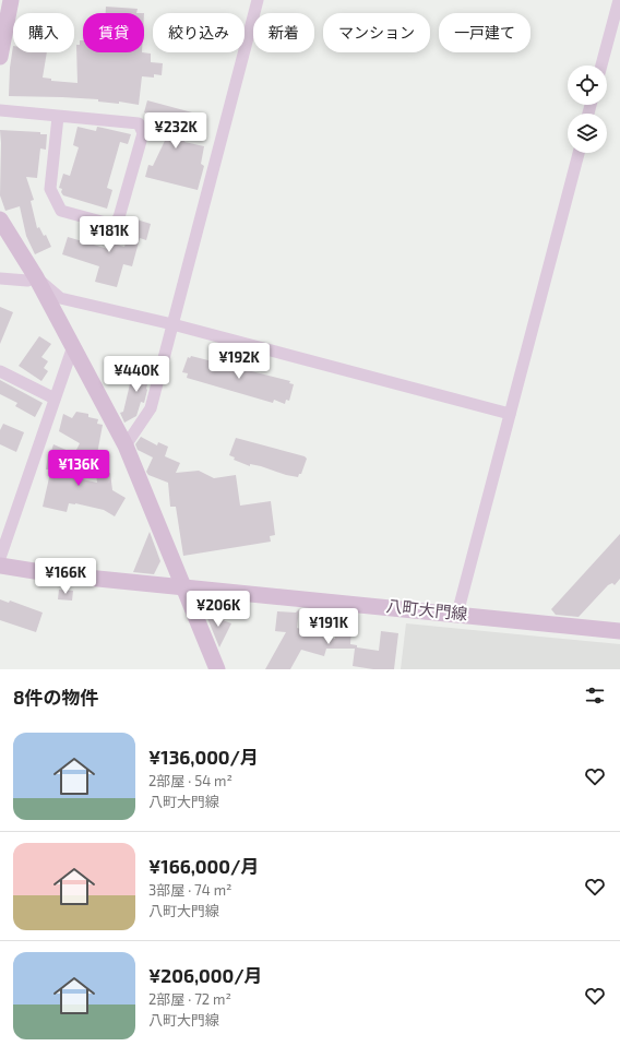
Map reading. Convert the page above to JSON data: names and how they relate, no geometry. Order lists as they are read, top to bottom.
{
  "streets": {
    "main road": ["八町大門線"]
  },
  "page": {
    "chip": [
      "購入",
      "賃貸",
      "絞り込み",
      "新着",
      "マンション",
      "一戸建て"
    ],
    "price": [
      "¥232K",
      "¥181K",
      "¥192K",
      "¥440K",
      "¥136K",
      "¥166K",
      "¥206K",
      "¥191K"
    ],
    "heading": "8件の物件",
    "list": [
      {
        "name": "¥136,000/月",
        "note": "2部屋 · 54 m² · 八町大門線"
      },
      {
        "name": "¥166,000/月",
        "note": "3部屋 · 74 m² · 八町大門線"
      },
      {
        "name": "¥206,000/月",
        "note": "2部屋 · 72 m² · 八町大門線"
      }
    ]
  }
}
